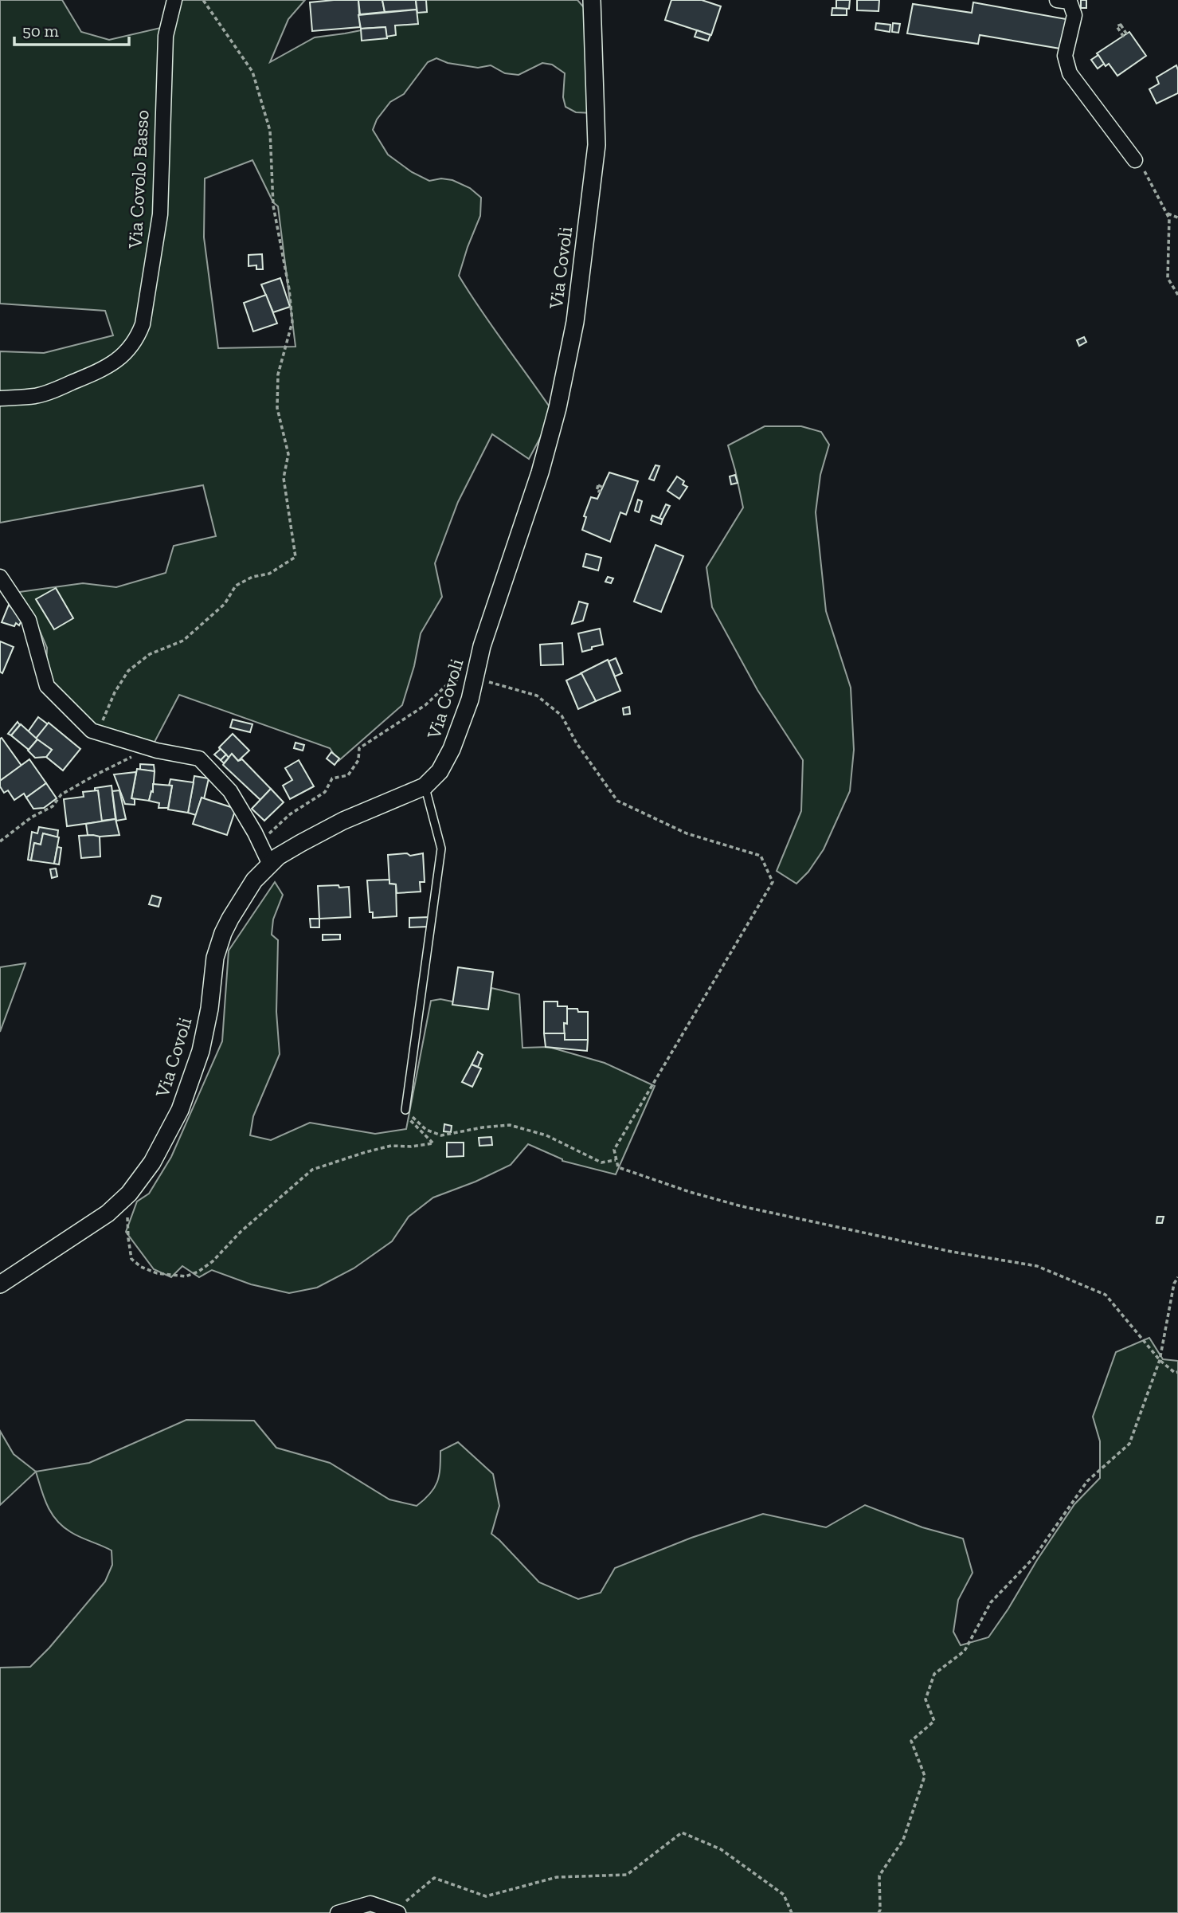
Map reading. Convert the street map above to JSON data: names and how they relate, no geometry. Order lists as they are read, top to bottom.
{
  "streets": {
    "street": ["Via Covolo Basso", "Via Covoli"]
  },
  "scale_bar": "50 m"
}
